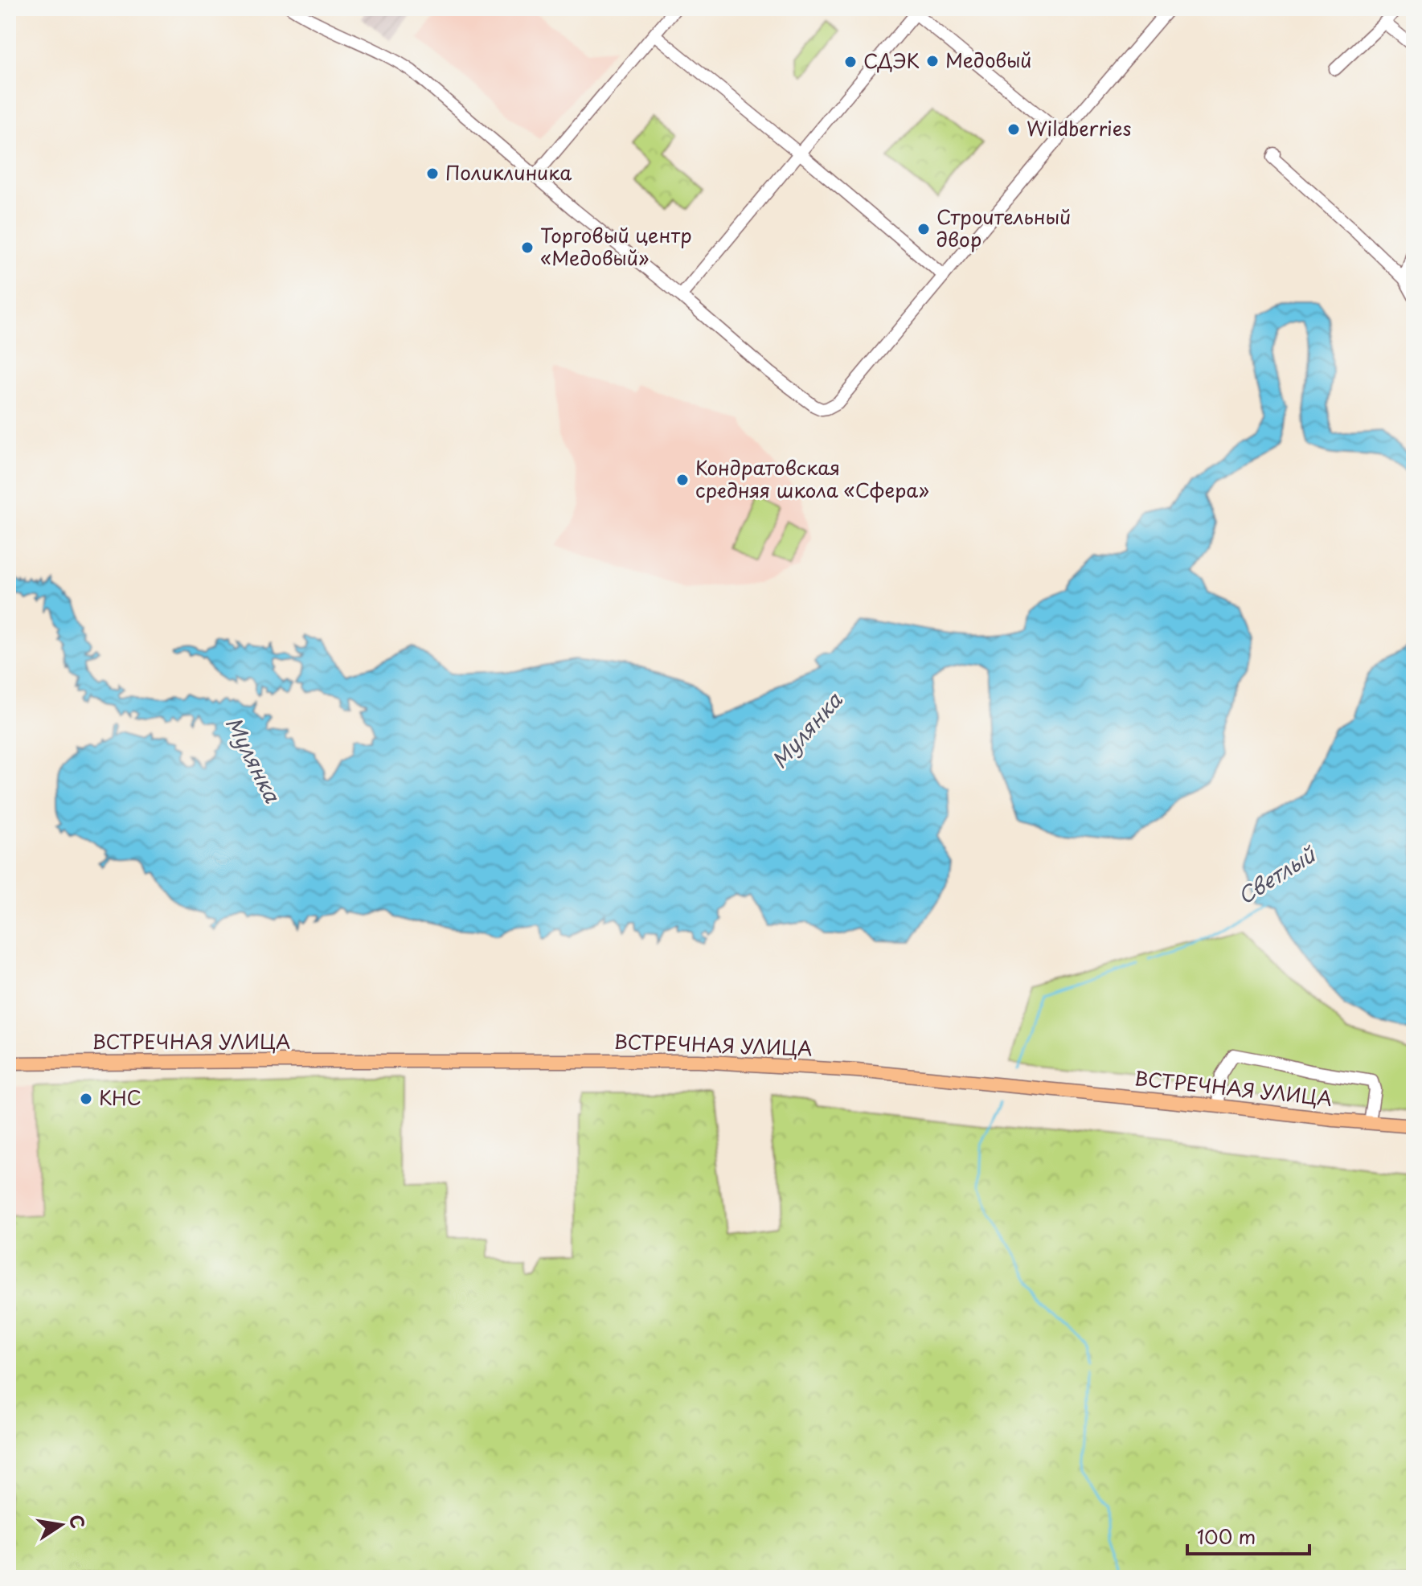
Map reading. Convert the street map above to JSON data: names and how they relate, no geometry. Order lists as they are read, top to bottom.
{
  "streets": {
    "main road": ["ВСТРЕЧНАЯ УЛИЦА"]
  },
  "water": ["Мулянка", "Светлый"],
  "places": [
    "Медовый",
    "СДЭК",
    "Wildberries",
    "Поликлиника",
    "Строительный двор",
    "Торговый центр «Медовый»",
    "Кондратовская средняя школа «Сфера»",
    "КНС"
  ],
  "scale_bar": "100 m",
  "north": "right"
}
